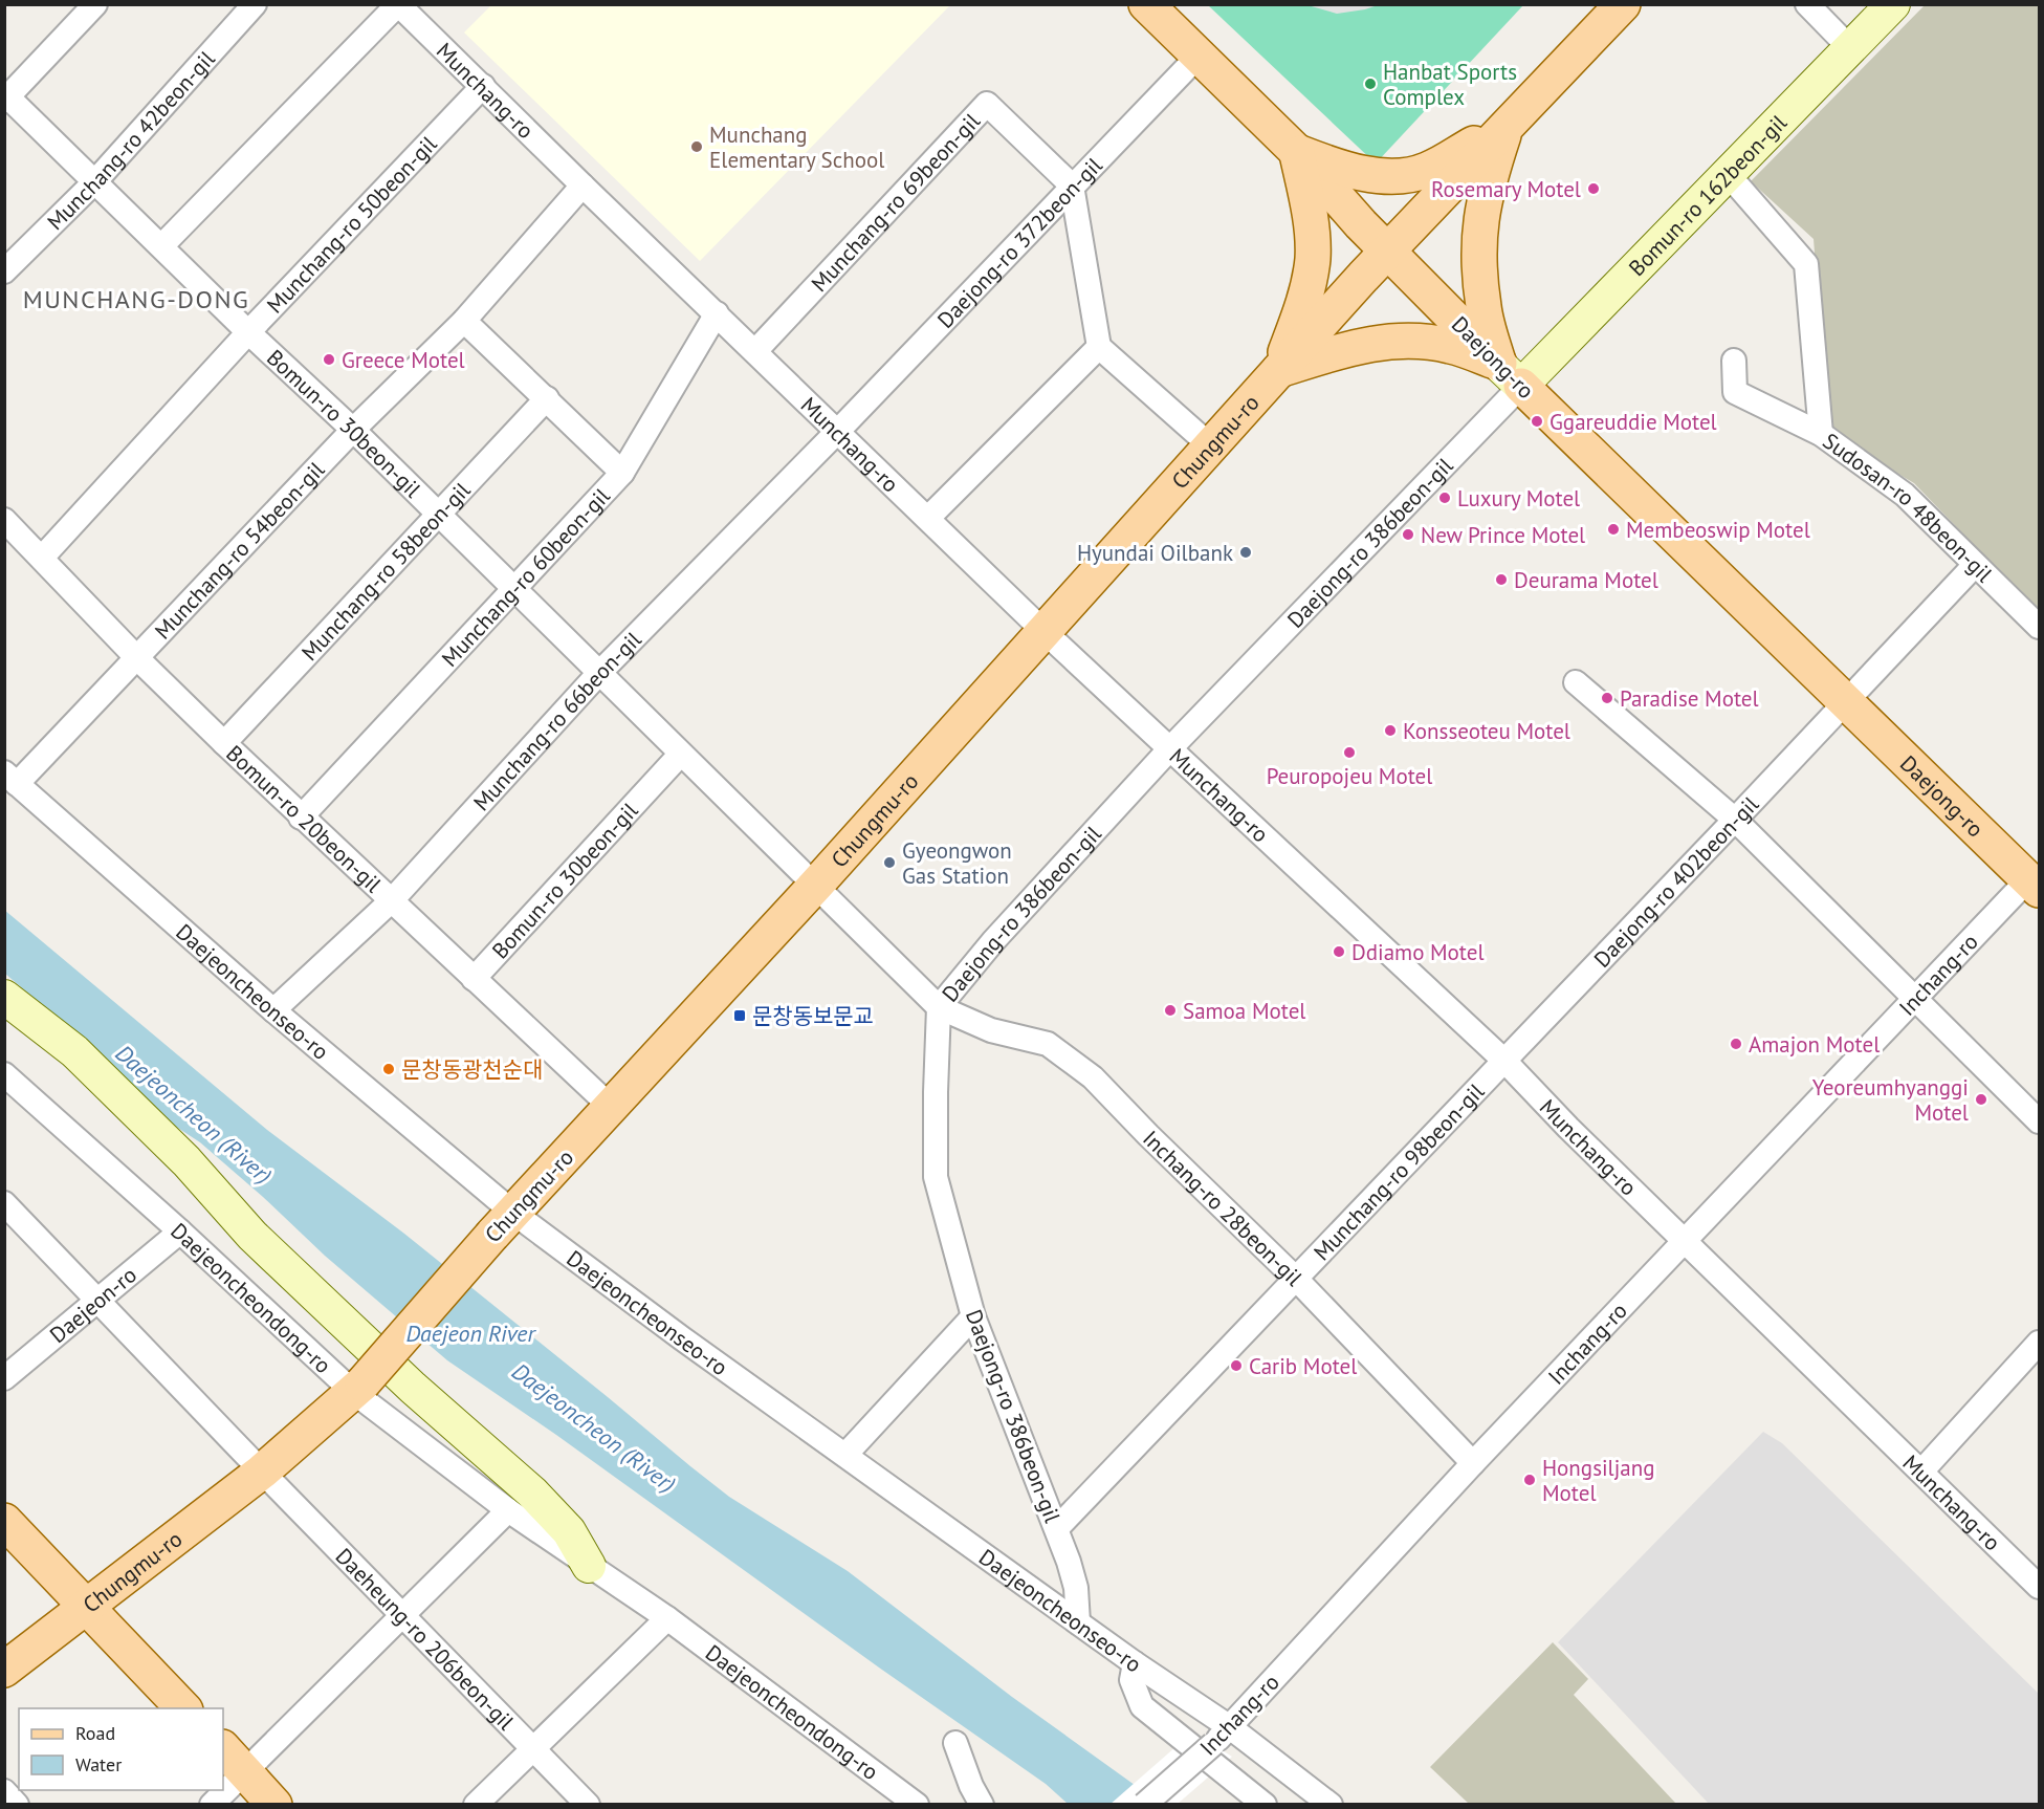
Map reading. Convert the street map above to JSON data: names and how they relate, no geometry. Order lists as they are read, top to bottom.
{
  "streets": {
    "main road": ["Bomun-ro 162beon-gil", "Daejong-ro", "Chungmu-ro"],
    "street": [
      "Munchang-ro",
      "Munchang-ro 42beon-gil",
      "Munchang-ro 69beon-gil",
      "Munchang-ro 50beon-gil",
      "Daejong-ro 372beon-gil",
      "Bomun-ro 30beon-gil",
      "Sudosan-ro 48beon-gil",
      "Daejong-ro 386beon-gil",
      "Munchang-ro 54beon-gil",
      "Munchang-ro 58beon-gil",
      "Munchang-ro 60beon-gil",
      "Munchang-ro 66beon-gil",
      "Bomun-ro 20beon-gil",
      "Daejong-ro 402beon-gil",
      "Inchang-ro",
      "Daejeoncheonseo-ro",
      "Munchang-ro 98beon-gil",
      "Inchang-ro 28beon-gil",
      "Daejeoncheondong-ro",
      "Daejeon-ro",
      "Daeheung-ro 206beon-gil"
    ]
  },
  "crossings": [
    ["Munchang-ro", "Munchang-ro 69beon-gil"],
    ["Munchang-ro", "Munchang-ro 50beon-gil"],
    ["Munchang-ro", "Daejong-ro 372beon-gil"],
    ["Munchang-ro", "Bomun-ro 30beon-gil"],
    ["Munchang-ro", "Chungmu-ro"],
    ["Munchang-ro", "Daejong-ro 386beon-gil"],
    ["Munchang-ro", "Munchang-ro 54beon-gil"],
    ["Munchang-ro", "Munchang-ro 60beon-gil"],
    ["Munchang-ro", "Munchang-ro 66beon-gil"],
    ["Munchang-ro", "Daejong-ro 402beon-gil"],
    ["Munchang-ro", "Inchang-ro"],
    ["Munchang-ro", "Munchang-ro 98beon-gil"],
    ["Munchang-ro 42beon-gil", "Bomun-ro 30beon-gil"],
    ["Bomun-ro 162beon-gil", "Daejong-ro"],
    ["Bomun-ro 162beon-gil", "Sudosan-ro 48beon-gil"],
    ["Bomun-ro 162beon-gil", "Daejong-ro 386beon-gil"],
    ["Munchang-ro 69beon-gil", "Daejong-ro 372beon-gil"],
    ["Munchang-ro 50beon-gil", "Bomun-ro 30beon-gil"],
    ["Munchang-ro 50beon-gil", "Bomun-ro 20beon-gil"],
    ["Daejong-ro 372beon-gil", "Daejong-ro"],
    ["Daejong-ro 372beon-gil", "Munchang-ro 66beon-gil"],
    ["Daejong-ro", "Chungmu-ro"],
    ["Daejong-ro", "Daejong-ro 386beon-gil"],
    ["Daejong-ro", "Daejong-ro 402beon-gil"],
    ["Daejong-ro", "Inchang-ro"],
    ["Bomun-ro 30beon-gil", "Chungmu-ro"],
    ["Bomun-ro 30beon-gil", "Munchang-ro 54beon-gil"],
    ["Bomun-ro 30beon-gil", "Munchang-ro 58beon-gil"],
    ["Bomun-ro 30beon-gil", "Munchang-ro 60beon-gil"],
    ["Bomun-ro 30beon-gil", "Munchang-ro 66beon-gil"],
    ["Bomun-ro 30beon-gil", "Bomun-ro 20beon-gil"],
    ["Chungmu-ro", "Daejong-ro 386beon-gil"],
    ["Chungmu-ro", "Bomun-ro 20beon-gil"],
    ["Chungmu-ro", "Daejeoncheonseo-ro"],
    ["Chungmu-ro", "Inchang-ro 28beon-gil"],
    ["Chungmu-ro", "Daejeoncheondong-ro"],
    ["Chungmu-ro", "Daeheung-ro 206beon-gil"],
    ["Daejong-ro 386beon-gil", "Daejeoncheonseo-ro"],
    ["Daejong-ro 386beon-gil", "Munchang-ro 98beon-gil"],
    ["Daejong-ro 386beon-gil", "Inchang-ro 28beon-gil"],
    ["Munchang-ro 54beon-gil", "Bomun-ro 20beon-gil"],
    ["Munchang-ro 54beon-gil", "Daejeoncheonseo-ro"],
    ["Munchang-ro 58beon-gil", "Bomun-ro 20beon-gil"],
    ["Munchang-ro 60beon-gil", "Bomun-ro 20beon-gil"],
    ["Munchang-ro 66beon-gil", "Bomun-ro 20beon-gil"],
    ["Munchang-ro 66beon-gil", "Daejeoncheonseo-ro"],
    ["Daejong-ro 402beon-gil", "Munchang-ro 98beon-gil"],
    ["Inchang-ro", "Daejeoncheonseo-ro"],
    ["Inchang-ro", "Inchang-ro 28beon-gil"],
    ["Munchang-ro 98beon-gil", "Inchang-ro 28beon-gil"],
    ["Daejeoncheondong-ro", "Daejeon-ro"]
  ],
  "districts": ["MUNCHANG-DONG"],
  "water": ["Daejeoncheon (River)", "Daejeon River"],
  "places": {
    "other": [
      "Hanbat Sports Complex",
      "Munchang Elementary School",
      "Rosemary Motel",
      "Greece Motel",
      "Ggareuddie Motel",
      "Luxury Motel",
      "Membeoswip Motel",
      "New Prince Motel",
      "Hyundai Oilbank",
      "Deurama Motel",
      "Paradise Motel",
      "Konsseoteu Motel",
      "Peuropojeu Motel",
      "Gyeongwon Gas Station",
      "Ddiamo Motel",
      "Samoa Motel",
      "Amajon Motel",
      "문창동광천순대",
      "Yeoreumhyanggi Motel",
      "Carib Motel",
      "Hongsiljang Motel"
    ],
    "transit": ["문창동보문교"]
  },
  "legend": ["Road", "Water"]
}
